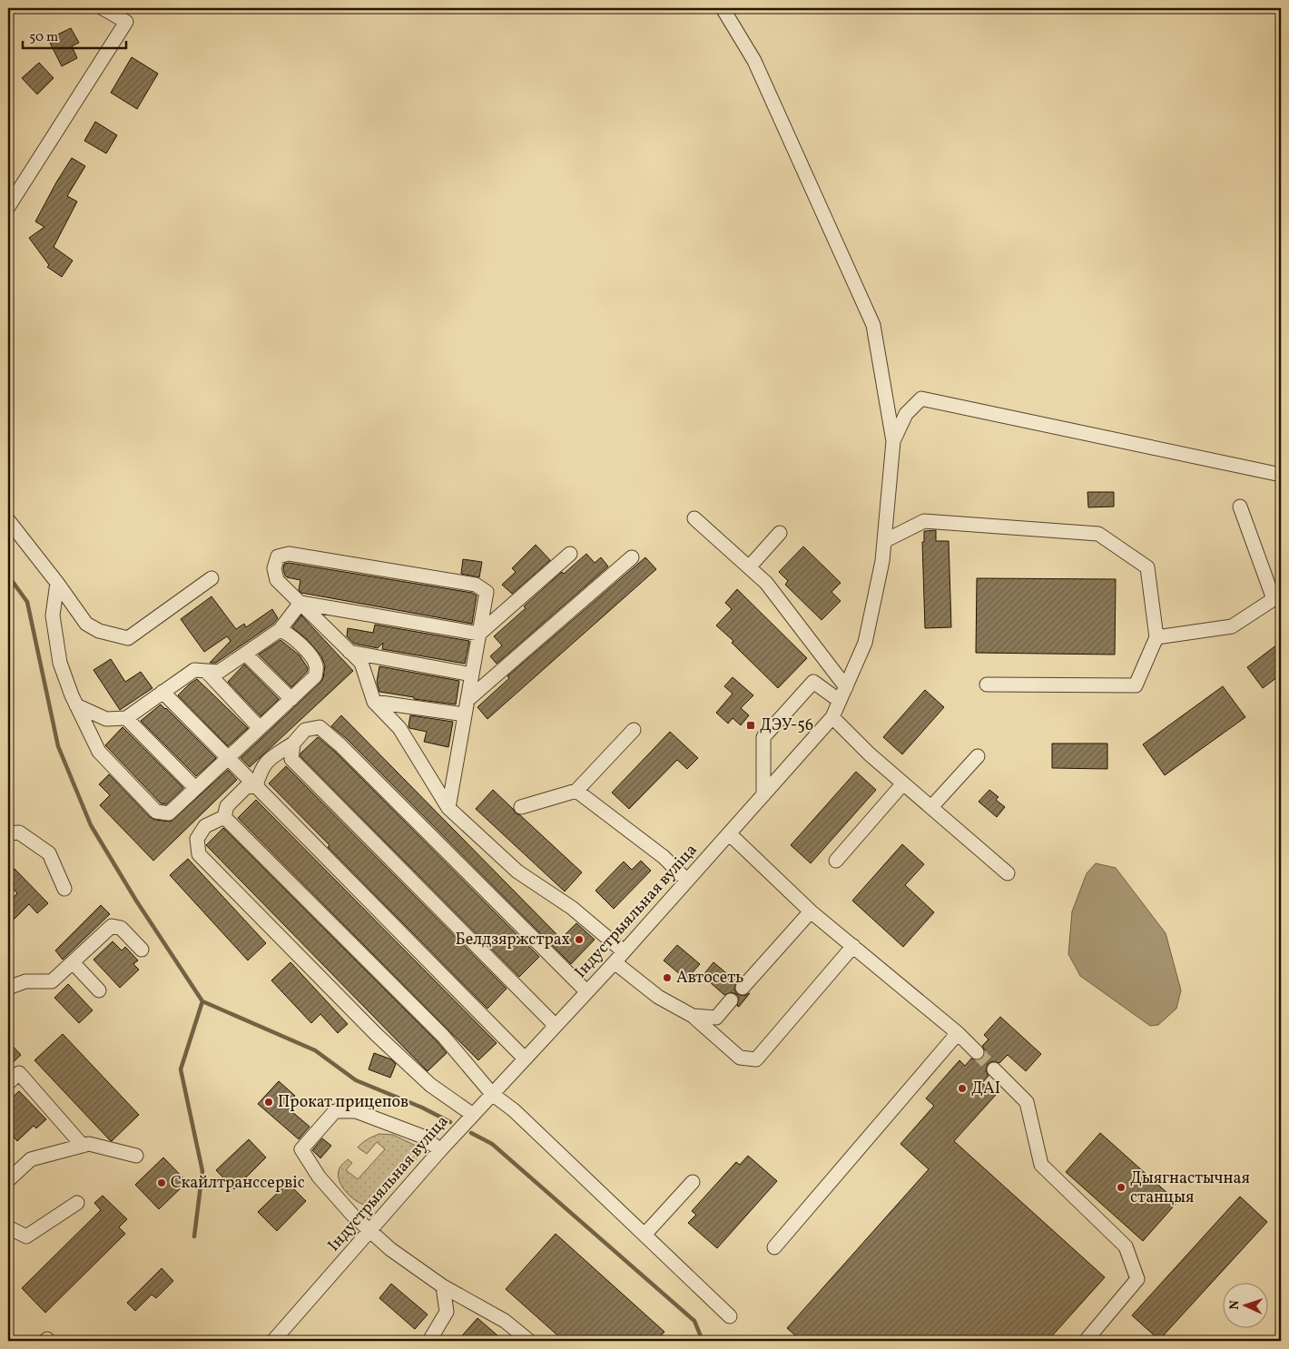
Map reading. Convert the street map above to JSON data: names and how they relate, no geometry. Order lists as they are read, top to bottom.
{
  "streets": {
    "street": ["Індустрыяльная вуліца"]
  },
  "places": {
    "transit": ["ДЭУ-56"],
    "other": [
      "Белдзяржстрах",
      "Автосеть",
      "ДАІ",
      "Прокат прицепов",
      "Скайлтранссервіс",
      "Дыягнастычная станцыя"
    ]
  },
  "scale_bar": "50 m",
  "north": "left"
}
